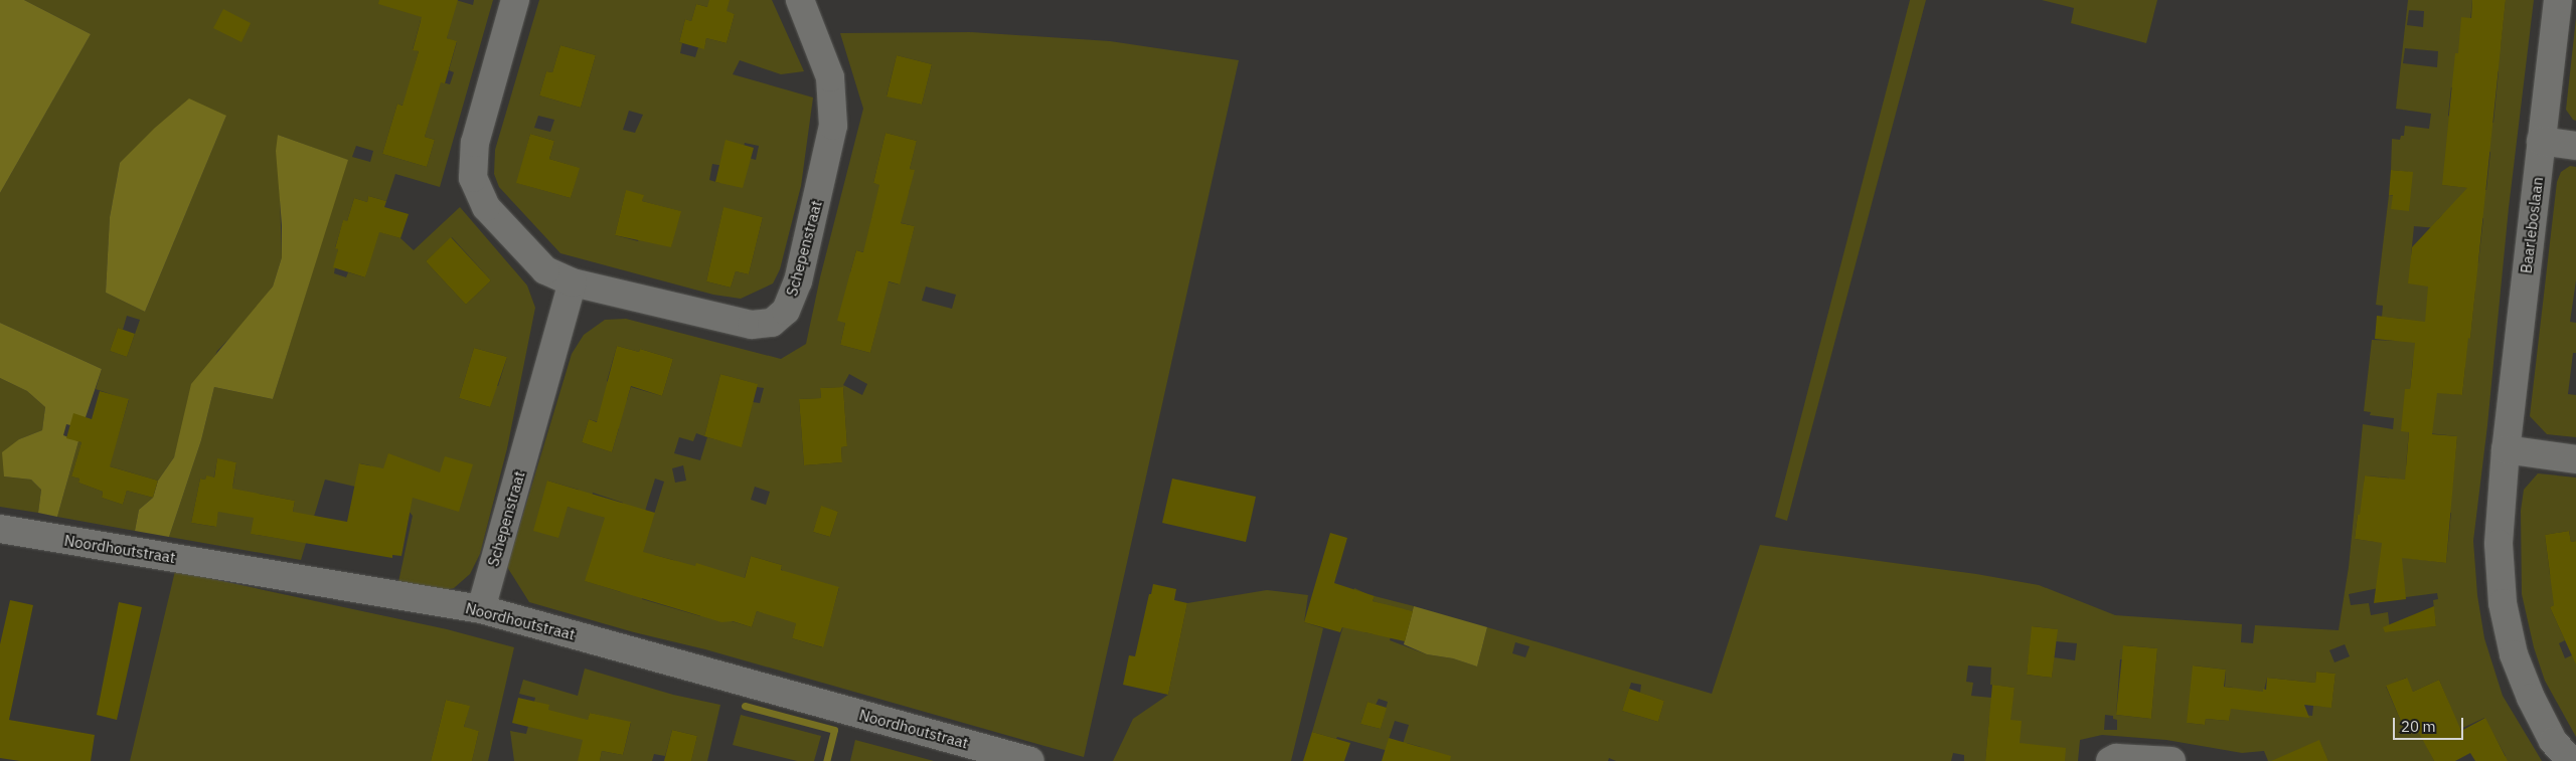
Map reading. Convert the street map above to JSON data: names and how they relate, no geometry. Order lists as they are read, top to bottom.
{
  "streets": {
    "street": ["Baarleboslaan", "Schepenstraat", "Noordhoutstraat"]
  },
  "crossings": [
    ["Schepenstraat", "Noordhoutstraat"]
  ],
  "scale_bar": "20 m"
}
